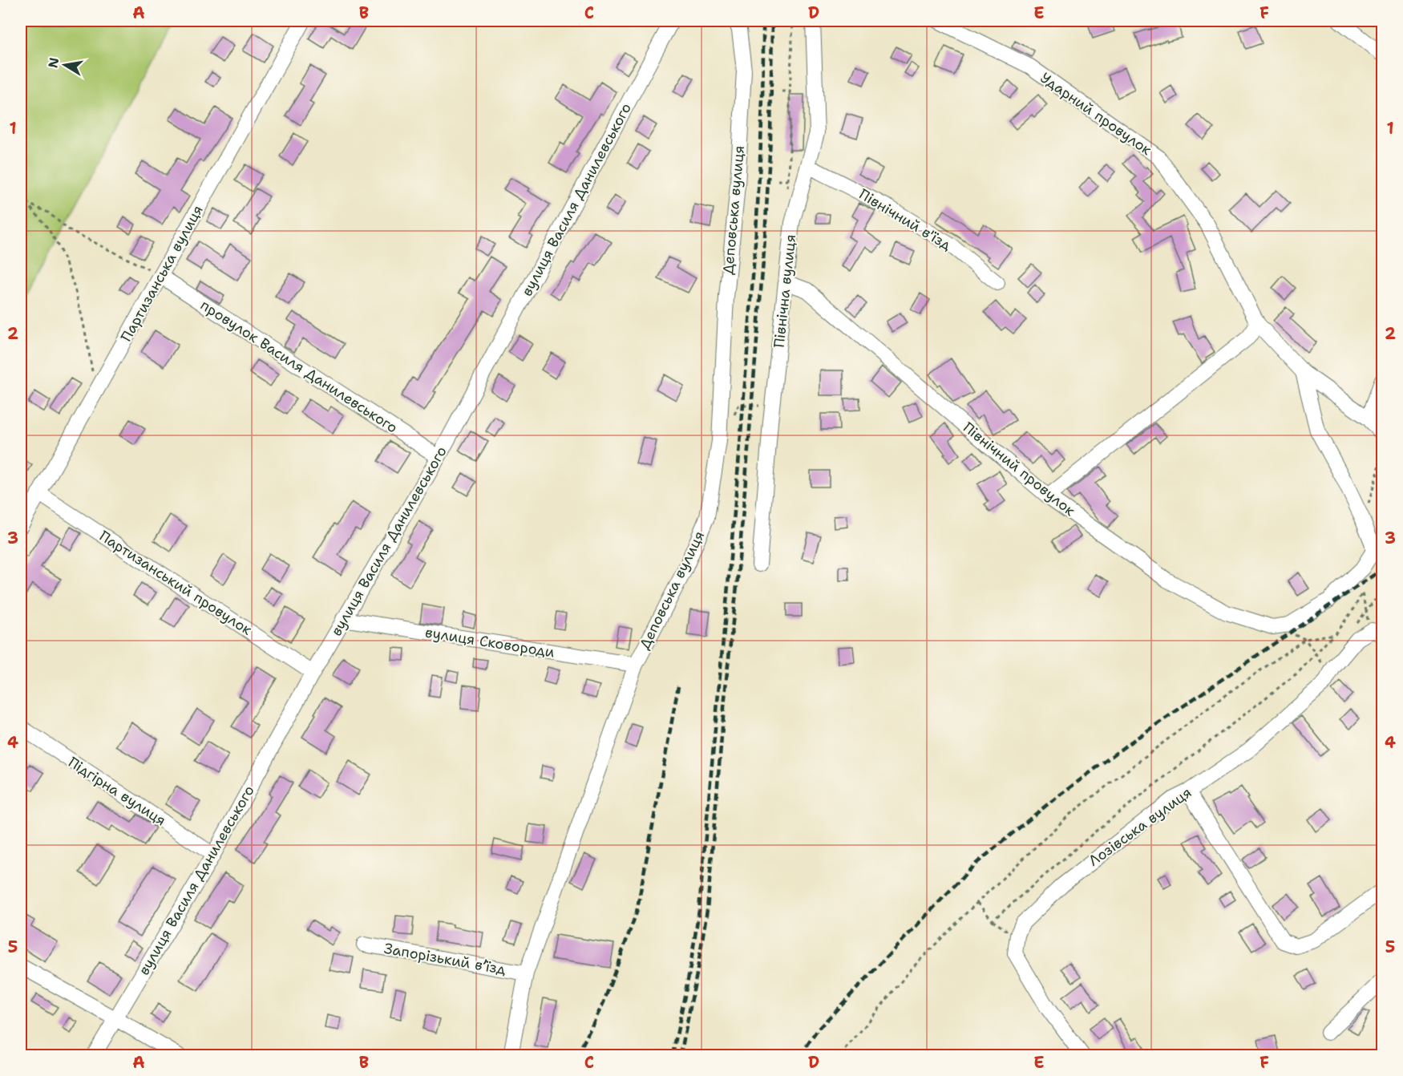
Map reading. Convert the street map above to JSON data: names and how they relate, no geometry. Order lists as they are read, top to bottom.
{
  "streets": {
    "street": [
      "Ударний провулок",
      "вулиця Василя Данилевського",
      "Деповська вулиця",
      "Північний в'їзд",
      "Партизанська вулиця",
      "Північна вулиця",
      "провулок Василя Данилевського",
      "Північний провулок",
      "Партизанський провулок",
      "вулиця Сковороди",
      "Підгірна вулиця",
      "Лозівська вулиця",
      "Запорізький вʼїзд"
    ]
  },
  "crossings": [
    ["вулиця Василя Данилевського", "провулок Василя Данилевського"],
    ["вулиця Василя Данилевського", "Партизанський провулок"],
    ["вулиця Василя Данилевського", "вулиця Сковороди"],
    ["вулиця Василя Данилевського", "Підгірна вулиця"],
    ["Деповська вулиця", "вулиця Сковороди"],
    ["Деповська вулиця", "Запорізький вʼїзд"],
    ["Північний в'їзд", "Північна вулиця"],
    ["Партизанська вулиця", "провулок Василя Данилевського"],
    ["Партизанська вулиця", "Партизанський провулок"],
    ["Північна вулиця", "Північний провулок"]
  ],
  "north": "left",
  "grid": {
    "columns": [
      "A",
      "B",
      "C",
      "D",
      "E",
      "F"
    ],
    "rows": [
      "1",
      "2",
      "3",
      "4",
      "5"
    ]
  }
}
